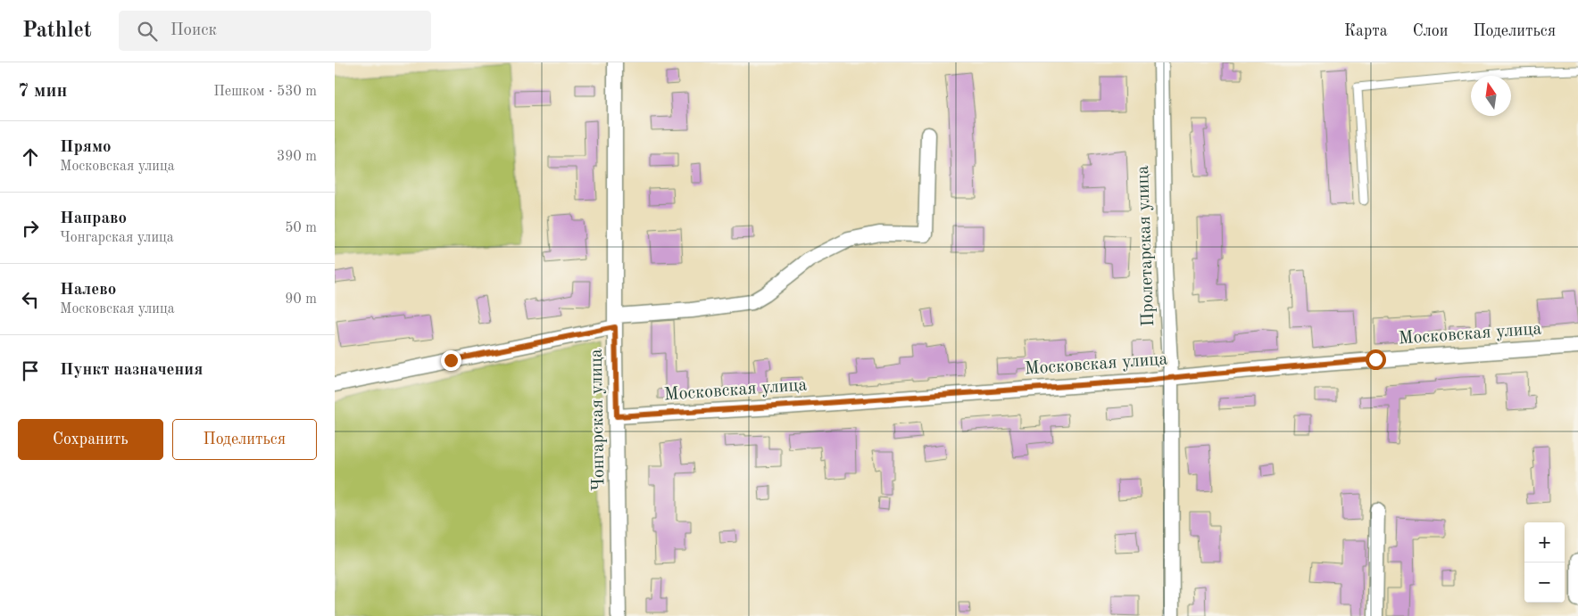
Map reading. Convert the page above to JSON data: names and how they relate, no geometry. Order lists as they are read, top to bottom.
{
  "streets": {
    "street": ["Пролетарская улица", "Московская улица", "Чонгарская улица"]
  },
  "crossings": [
    ["Пролетарская улица", "Московская улица"],
    ["Московская улица", "Чонгарская улица"]
  ],
  "north": "top",
  "page": {
    "header": "Pathlet",
    "search": "Поиск",
    "nav": ["Карта", "Слои", "Поделиться"],
    "heading": ["7 мин", "Пешком · 530 m"],
    "list": [
      ["Прямо", "Московская улица", "390 m"],
      ["Направо", "Чонгарская улица", "50 m"],
      ["Налево", "Московская улица", "90 m"],
      "Пункт назначения"
    ],
    "buttons": ["Сохранить", "Поделиться"],
    "map_buttons": ["+", "−"]
  }
}
